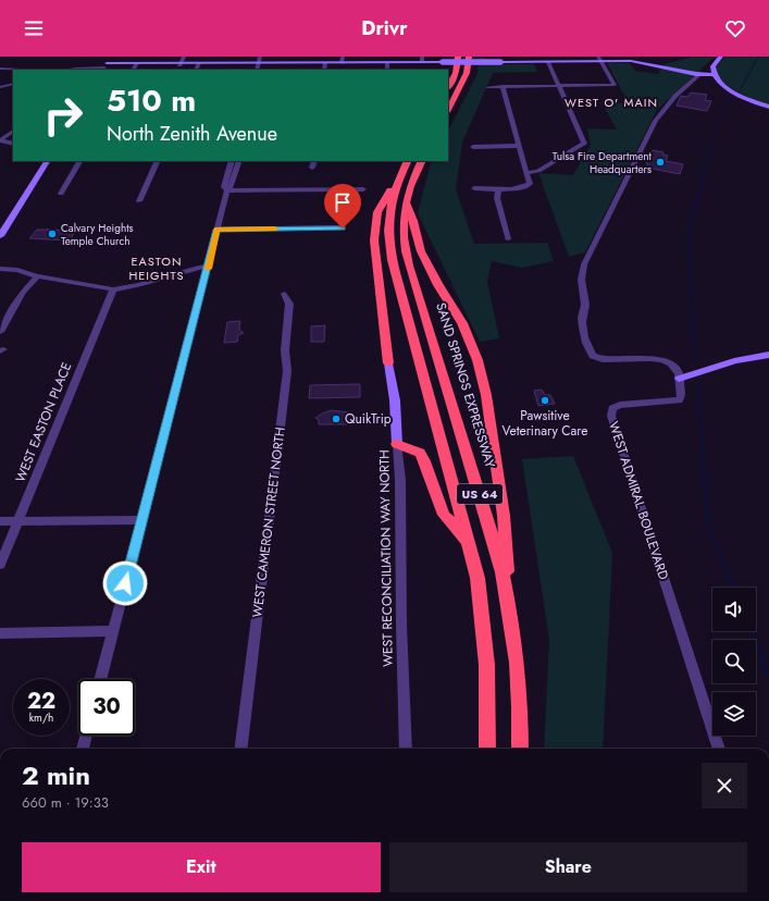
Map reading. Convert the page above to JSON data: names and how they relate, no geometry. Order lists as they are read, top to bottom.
{
  "streets": {
    "highway": ["SAND SPRINGS EXPRESSWAY", "US 64"],
    "street": [
      "WEST EASTON PLACE",
      "WEST ADMIRAL BOULEVARD",
      "WEST CAMERON STREET NORTH",
      "WEST RECONCILIATION WAY NORTH"
    ]
  },
  "districts": ["WEST O' MAIN", "EASTON HEIGHTS"],
  "places": [
    "Tulsa Fire Department Headquarters",
    "Calvary Heights Temple Church",
    "Pawsitive Veterinary Care",
    "QuikTrip"
  ],
  "page": {
    "header": "Drivr",
    "turn": ["510 m", "North Zenith Avenue"],
    "speed": "22 km/h",
    "limit": "30",
    "heading": ["2 min", "660 m · 19:33"],
    "buttons": ["Exit", "Share"]
  }
}
